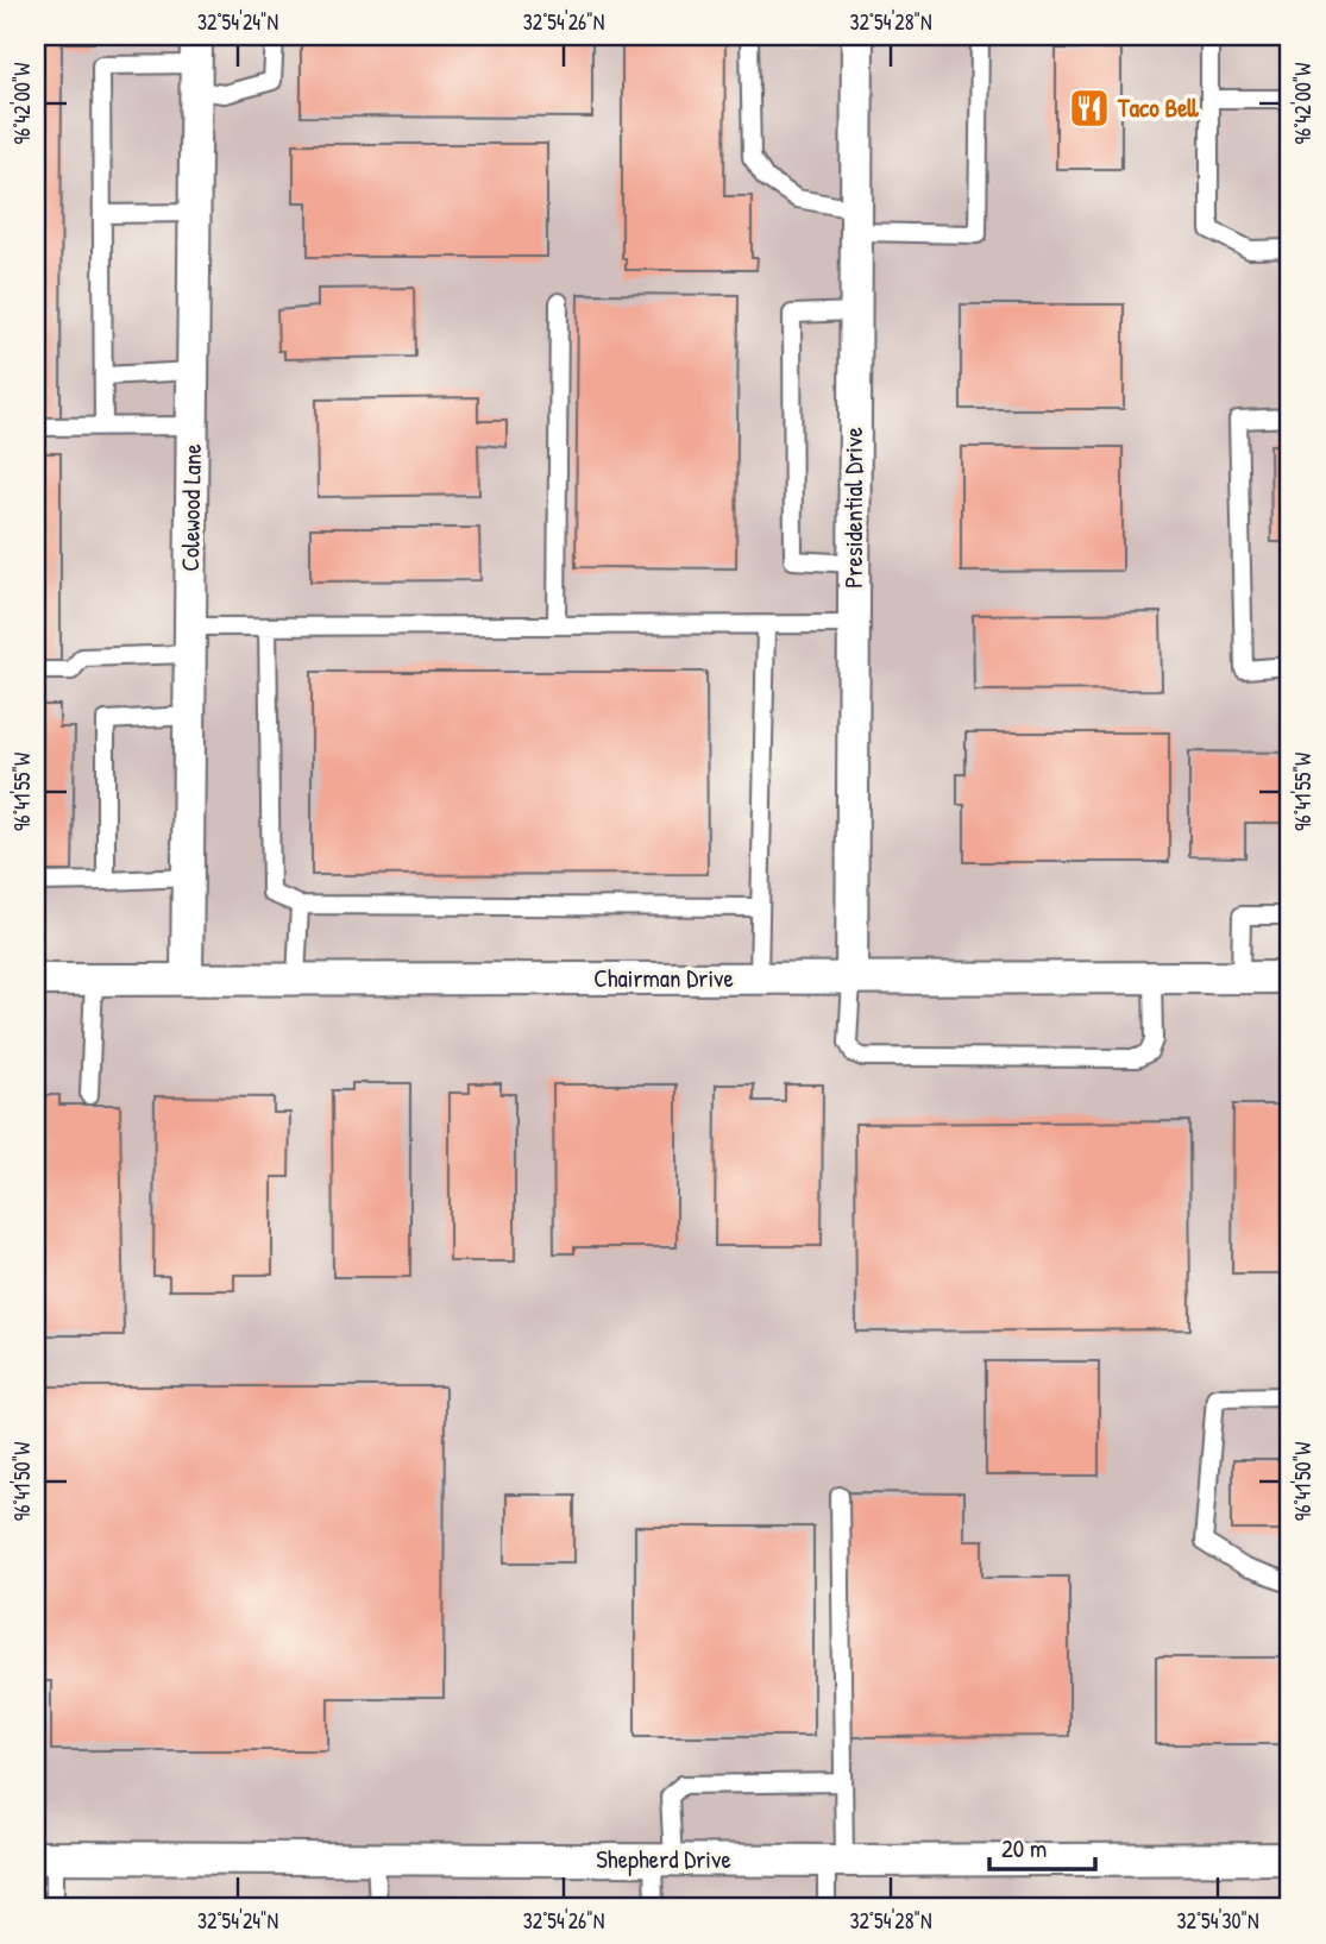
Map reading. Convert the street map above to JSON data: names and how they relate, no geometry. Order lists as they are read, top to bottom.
{
  "streets": {
    "street": [
      "Colewood Lane",
      "Presidential Drive",
      "Chairman Drive",
      "Shepherd Drive"
    ]
  },
  "crossings": [
    ["Colewood Lane", "Chairman Drive"],
    ["Presidential Drive", "Chairman Drive"]
  ],
  "places": {
    "restaurant": ["Taco Bell"]
  },
  "scale_bar": "20 m",
  "coordinates": [
    "32°54'24\"N",
    "32°54'26\"N",
    "32°54'28\"N",
    "96°42'00\"W",
    "96°41'55\"W",
    "96°41'50\"W",
    "32°54'30\"N"
  ]
}
